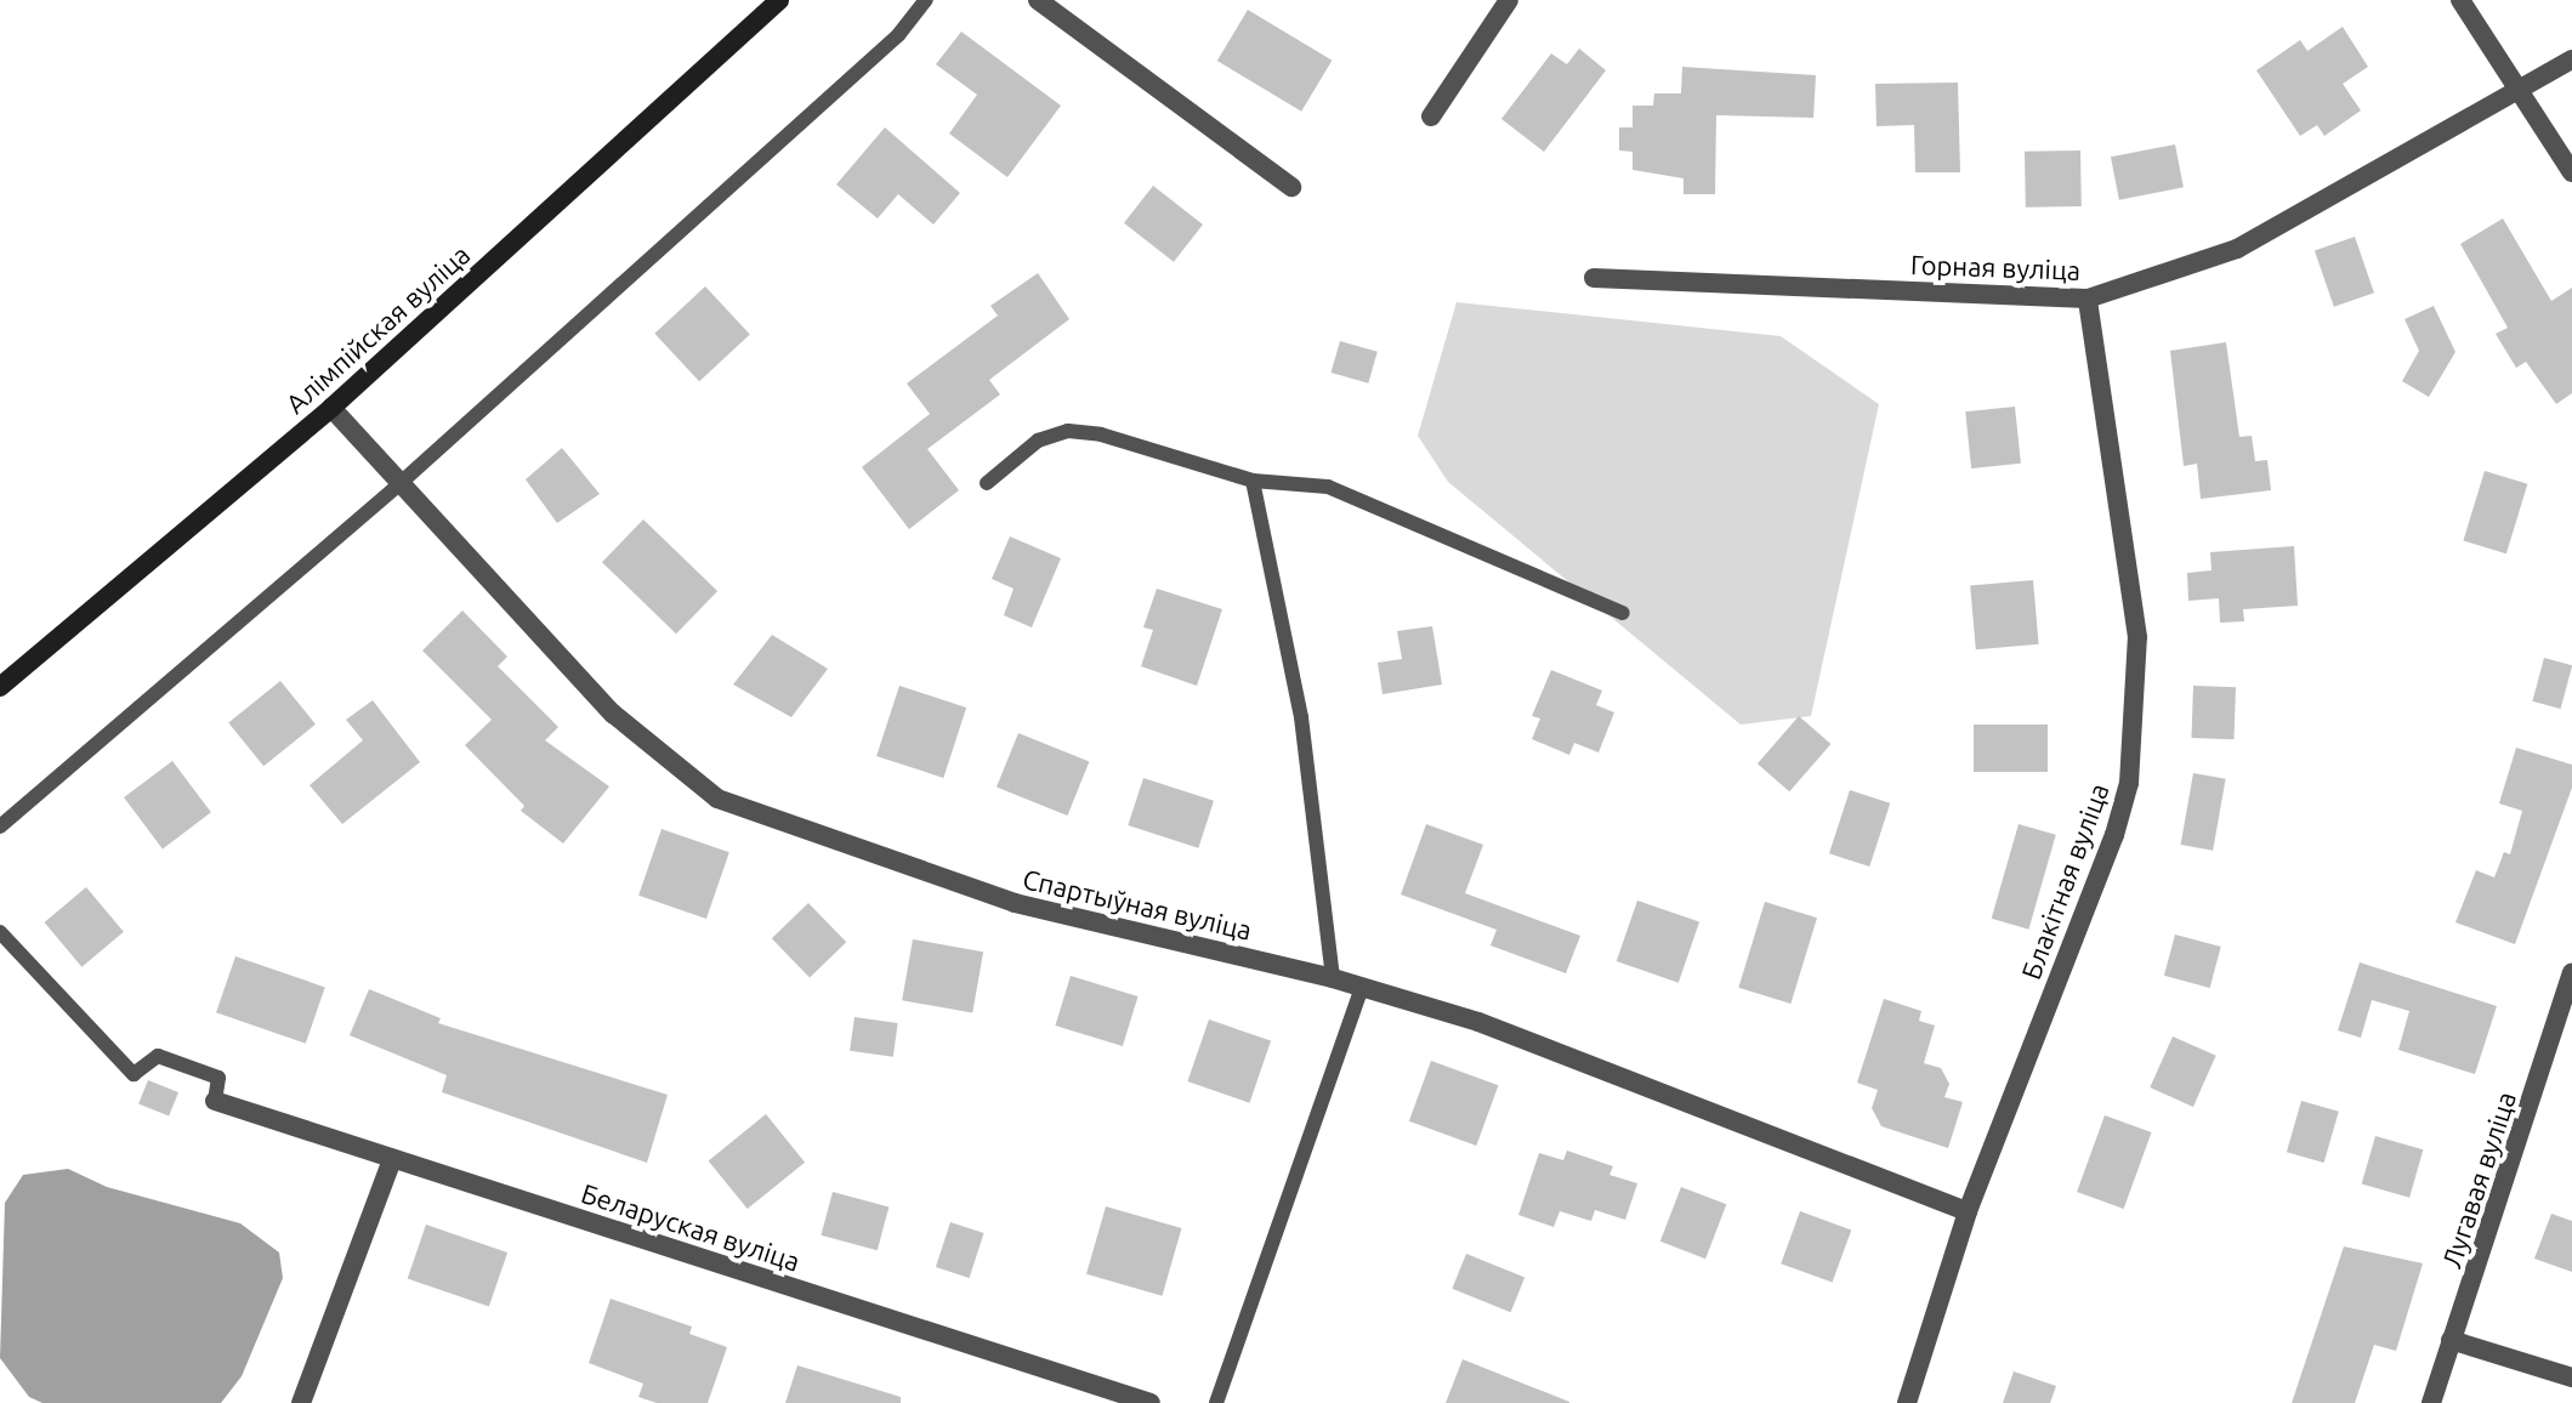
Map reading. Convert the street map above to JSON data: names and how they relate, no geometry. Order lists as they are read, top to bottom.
{
  "streets": {
    "street": [
      "Горная вуліца",
      "Алімпійская вуліца",
      "Блакітная вуліца",
      "Спартыўная вуліца",
      "Лугавая вуліца",
      "Беларуская вуліца"
    ]
  },
  "crossings": [
    ["Горная вуліца", "Блакітная вуліца"],
    ["Алімпійская вуліца", "Спартыўная вуліца"],
    ["Блакітная вуліца", "Спартыўная вуліца"]
  ]
}
